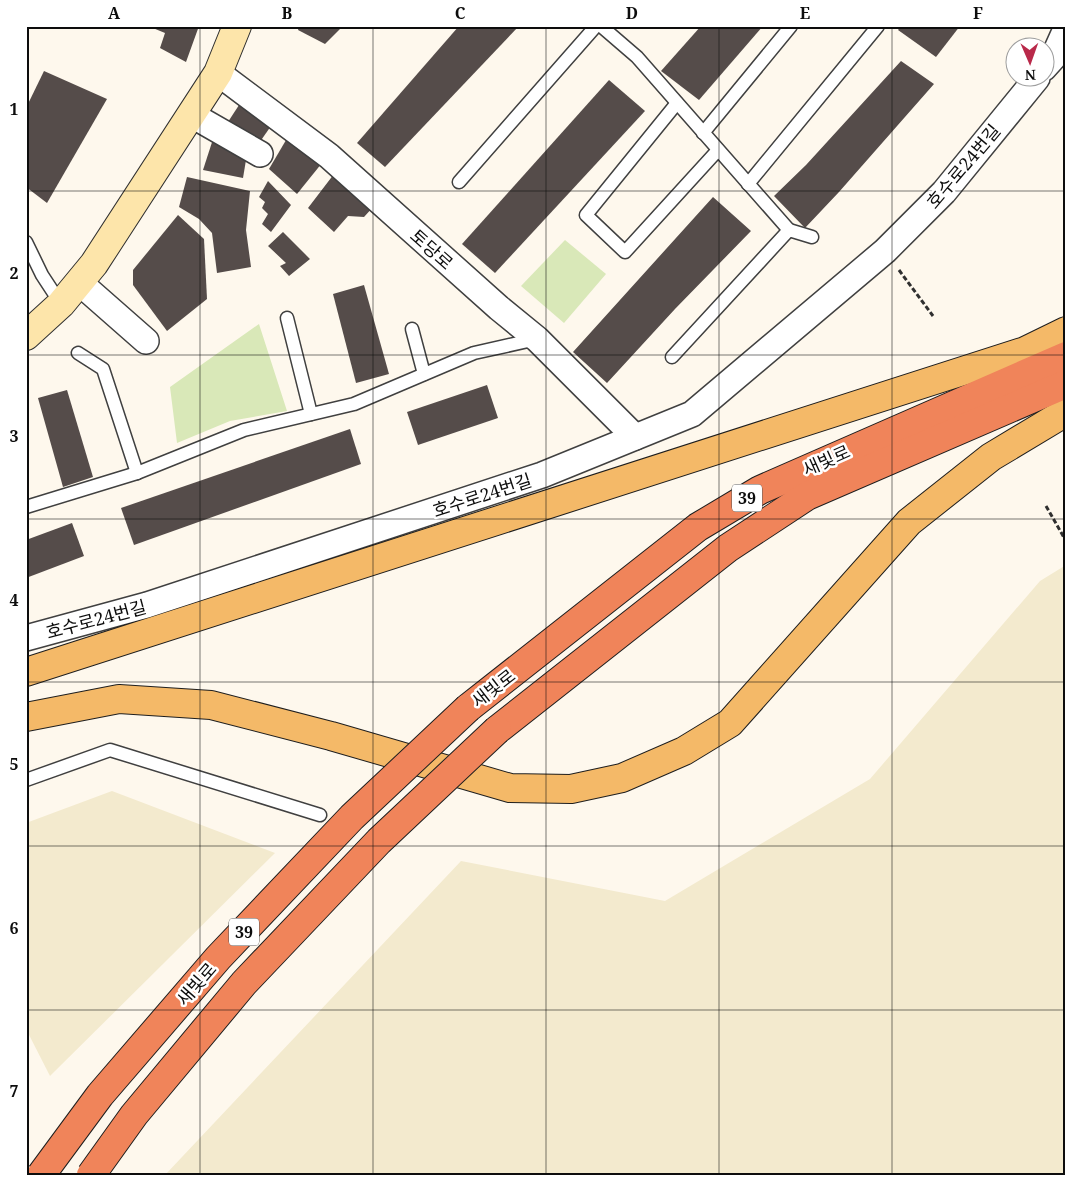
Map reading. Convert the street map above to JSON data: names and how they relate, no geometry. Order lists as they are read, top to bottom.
{
  "streets": {
    "highway": ["새빛로", "39"],
    "street": ["호수로24번길", "토당로"]
  },
  "crossings": [
    ["호수로24번길", "토당로"]
  ],
  "north": "bottom",
  "grid": {
    "columns": [
      "A",
      "B",
      "C",
      "D",
      "E",
      "F"
    ],
    "rows": [
      "1",
      "2",
      "3",
      "4",
      "5",
      "6",
      "7"
    ]
  }
}
